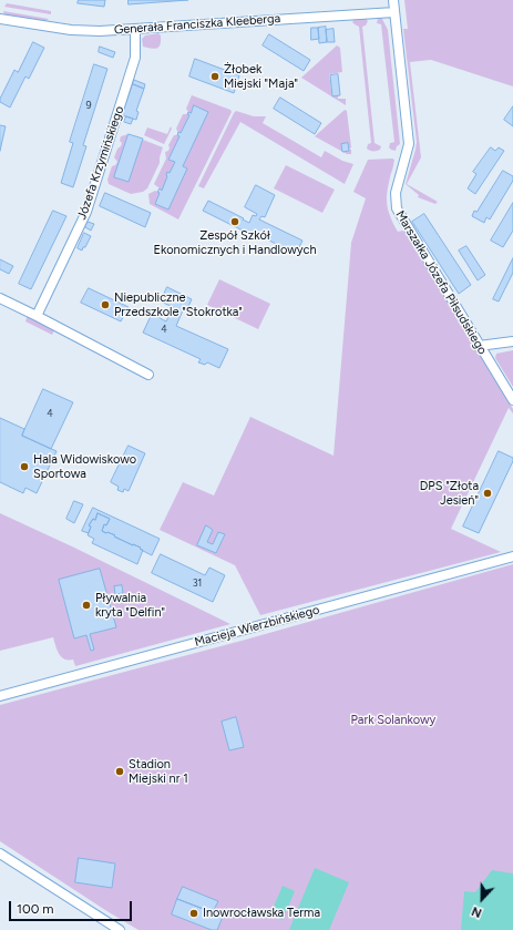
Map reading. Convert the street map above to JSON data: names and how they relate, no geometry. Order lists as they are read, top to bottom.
{
  "streets": {
    "street": [
      "Generała Franciszka Kleeberga",
      "Józefa Krzymińskiego",
      "Marszałka Józefa Piłsudskiego",
      "Macieja Wierzbińskiego"
    ]
  },
  "crossings": [
    ["Generała Franciszka Kleeberga", "Józefa Krzymińskiego"],
    ["Generała Franciszka Kleeberga", "Marszałka Józefa Piłsudskiego"]
  ],
  "parks": ["Park Solankowy"],
  "places": [
    "Żłobek Miejski \"Maja\"",
    "Zespół Szkół Ekonomicznych i Handlowych",
    "Niepubliczne Przedszkole \"Stokrotka\"",
    "Hala Widowiskowo Sportowa",
    "DPS \"Złota Jesień\"",
    "Pływalnia kryta \"Delfin\"",
    "Stadion Miejski nr 1",
    "Inowrocławska Terma"
  ],
  "house_numbers": [
    "9",
    "4",
    "4",
    "31"
  ],
  "scale_bar": "100 m",
  "north": "bottom"
}
